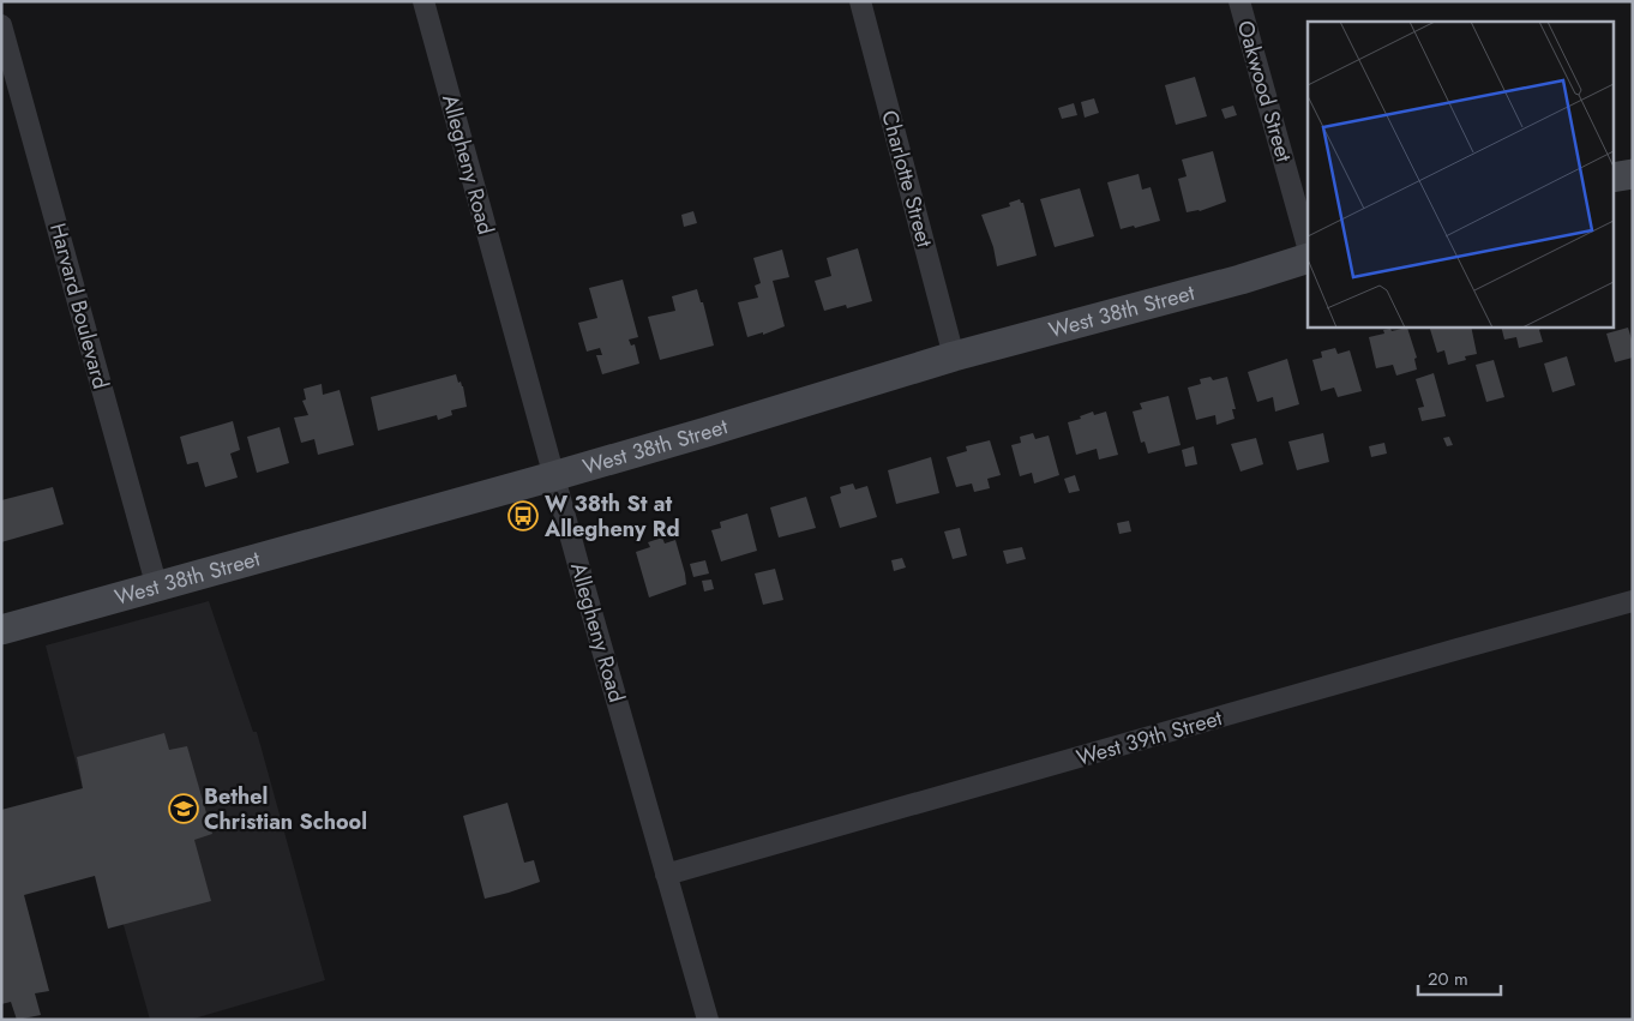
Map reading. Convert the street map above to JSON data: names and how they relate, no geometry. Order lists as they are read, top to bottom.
{
  "streets": {
    "main road": ["West 38th Street"],
    "street": [
      "Oakwood Street",
      "Allegheny Road",
      "Charlotte Street",
      "Harvard Boulevard",
      "West 39th Street"
    ]
  },
  "crossings": [
    ["Allegheny Road", "West 38th Street"],
    ["Allegheny Road", "West 39th Street"],
    ["Charlotte Street", "West 38th Street"],
    ["Harvard Boulevard", "West 38th Street"]
  ],
  "places": {
    "bus stop": ["W 38th St at Allegheny Rd"],
    "school or university": ["Bethel Christian School"]
  },
  "scale_bar": "20 m"
}
